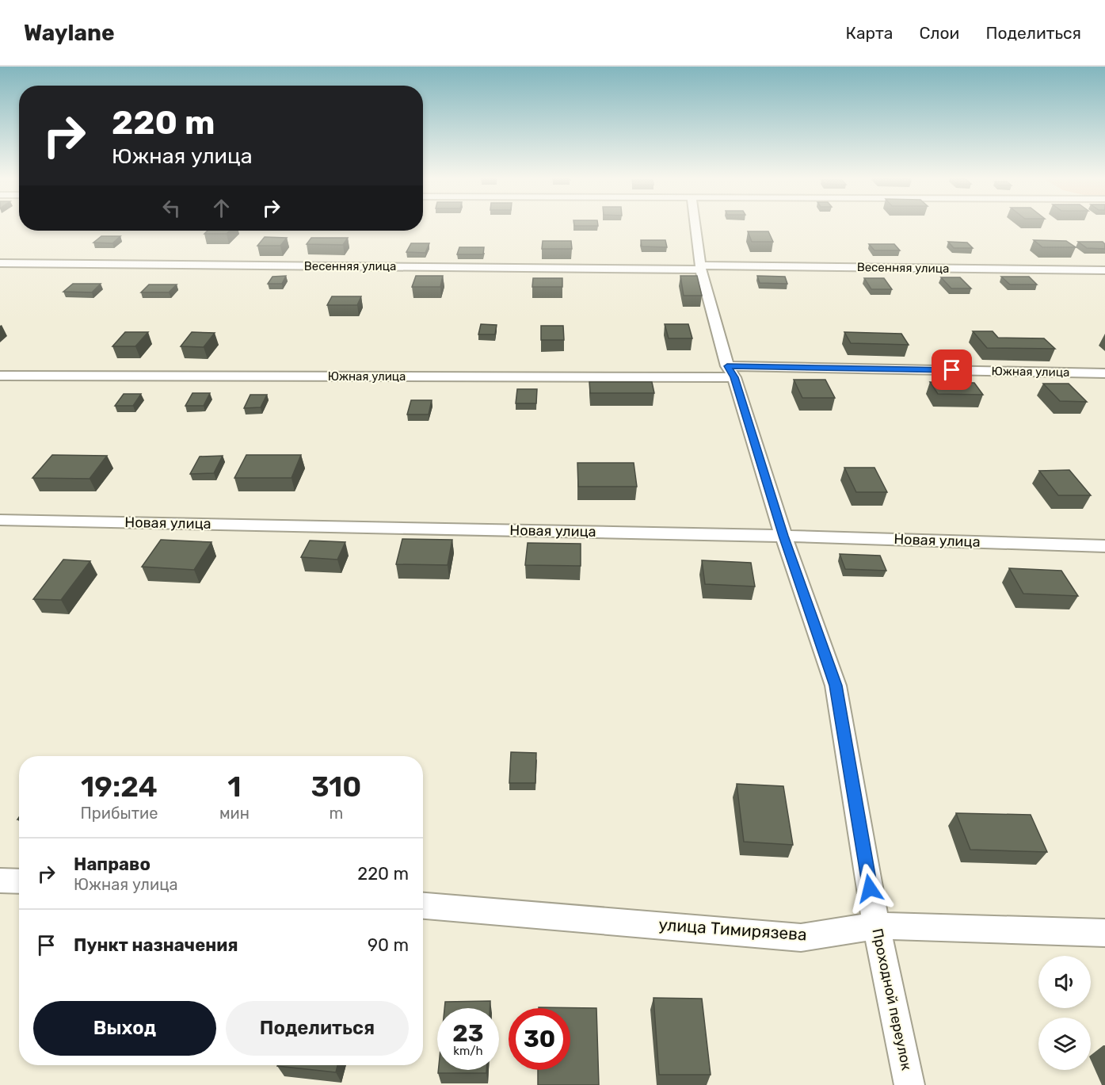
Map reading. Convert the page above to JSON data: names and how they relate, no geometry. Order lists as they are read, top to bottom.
{
  "streets": {
    "street": [
      "Весенняя улица",
      "Южная улица",
      "Новая улица",
      "улица Тимирязева",
      "Проходной переулок"
    ]
  },
  "crossings": [
    ["Весенняя улица", "Проходной переулок"],
    ["Южная улица", "Проходной переулок"],
    ["Новая улица", "Проходной переулок"],
    ["улица Тимирязева", "Проходной переулок"]
  ],
  "page": {
    "header": "Waylane",
    "nav": ["Карта", "Слои", "Поделиться"],
    "turn": ["220 m", "Южная улица"],
    "eta": [
      "19:24",
      "Прибытие",
      "1",
      "мин",
      "310",
      "m"
    ],
    "list": [
      {
        "name": "Направо",
        "note": "Южная улица",
        "value": "220 m"
      },
      {
        "name": "Пункт назначения",
        "value": "90 m"
      }
    ],
    "buttons": ["Выход", "Поделиться"],
    "speed": "23 km/h",
    "limit": "30"
  }
}
